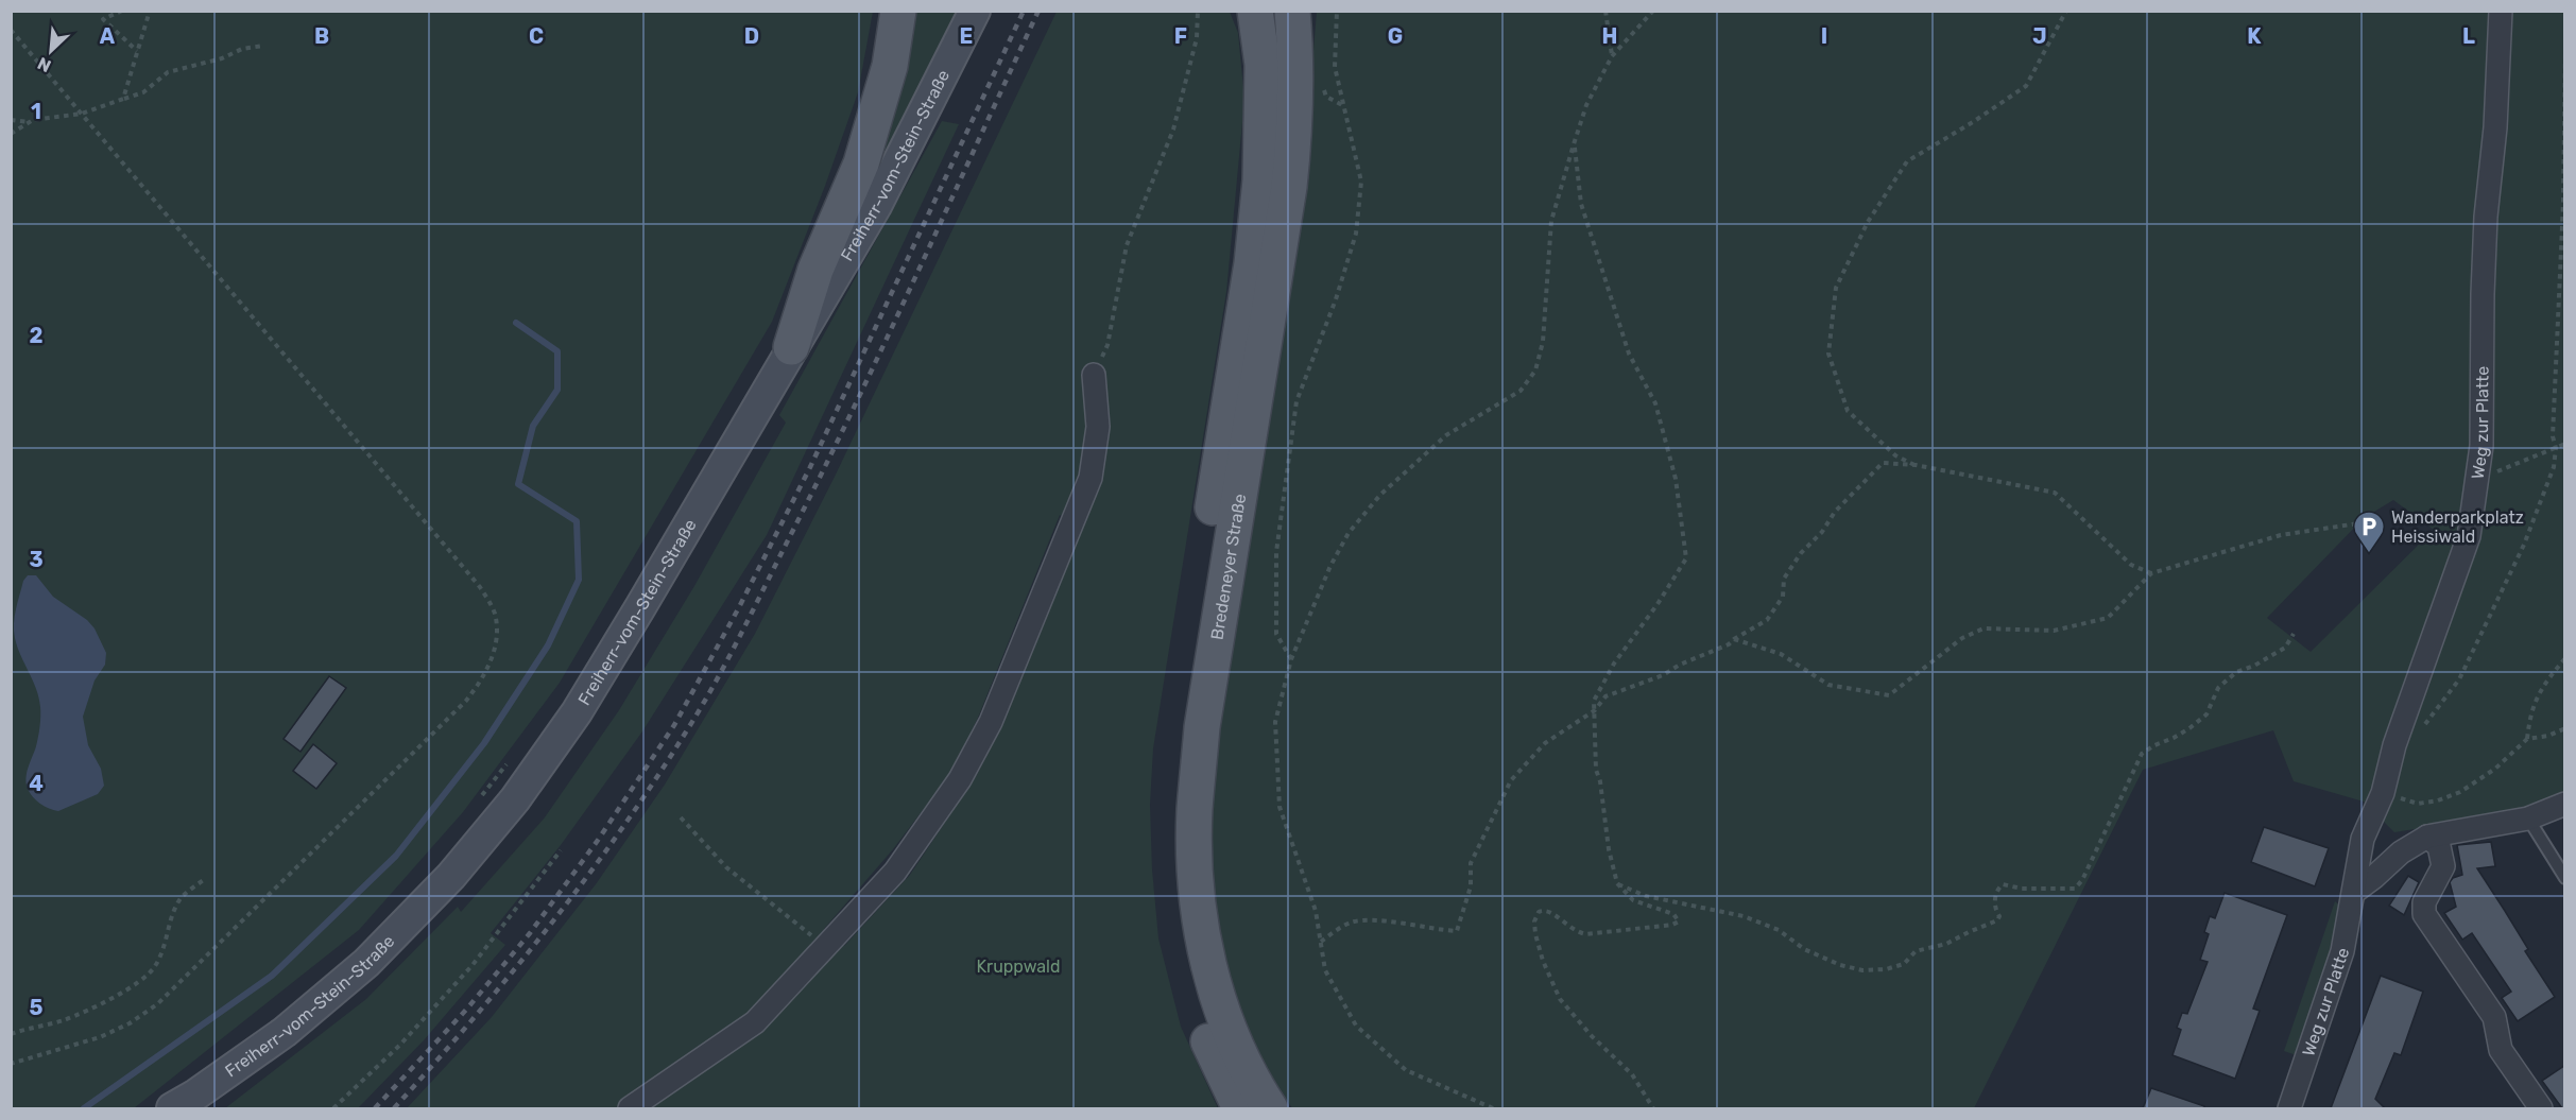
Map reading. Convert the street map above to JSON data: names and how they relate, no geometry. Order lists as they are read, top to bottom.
{
  "streets": {
    "main road": ["Freiherr-vom-Stein-Straße", "Bredeneyer Straße"],
    "street": ["Weg zur Platte"]
  },
  "parks": ["Kruppwald"],
  "places": {
    "parking": ["Wanderparkplatz Heissiwald"]
  },
  "north": "bottom left",
  "grid": {
    "columns": [
      "A",
      "B",
      "C",
      "D",
      "E",
      "F",
      "G",
      "H",
      "I",
      "J",
      "K",
      "L"
    ],
    "rows": [
      "1",
      "2",
      "3",
      "4",
      "5"
    ]
  }
}
